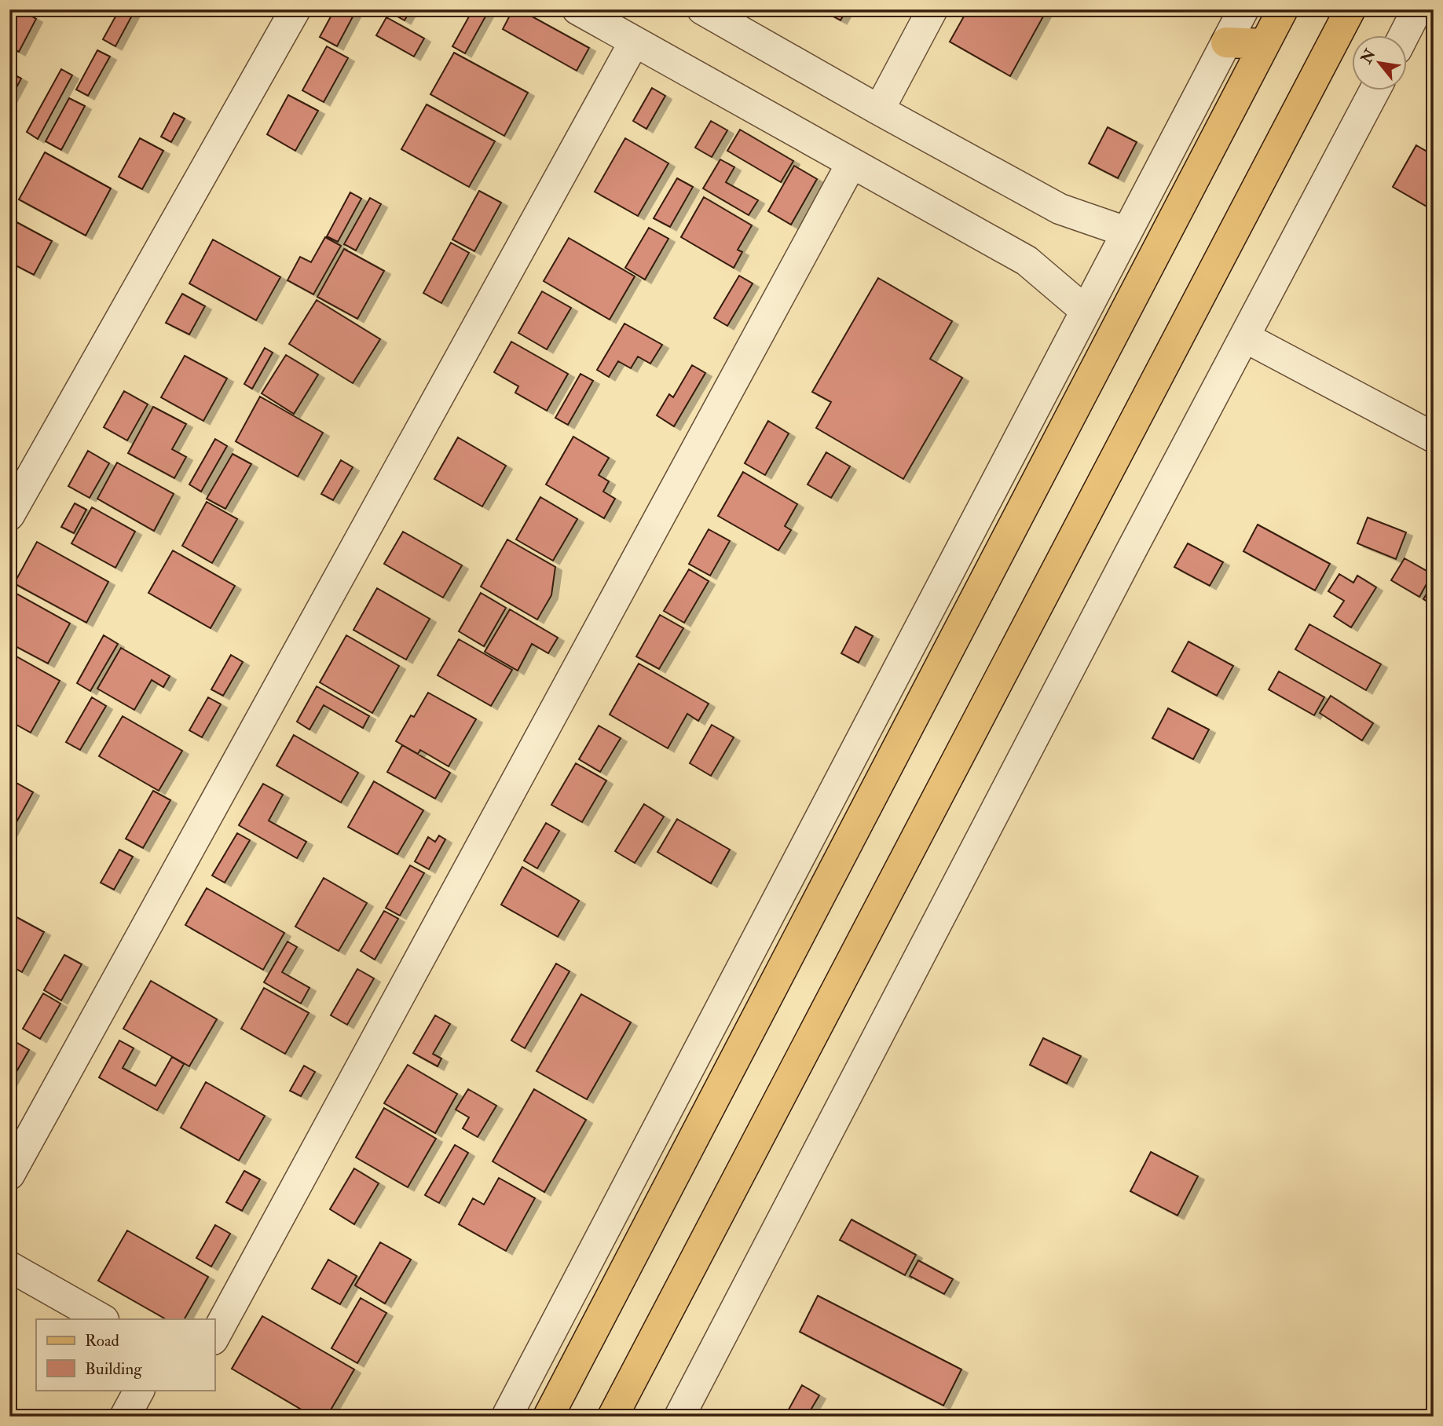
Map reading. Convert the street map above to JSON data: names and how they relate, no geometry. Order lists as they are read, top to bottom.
{
  "legend": ["Road", "Building"],
  "north": "top left"
}
